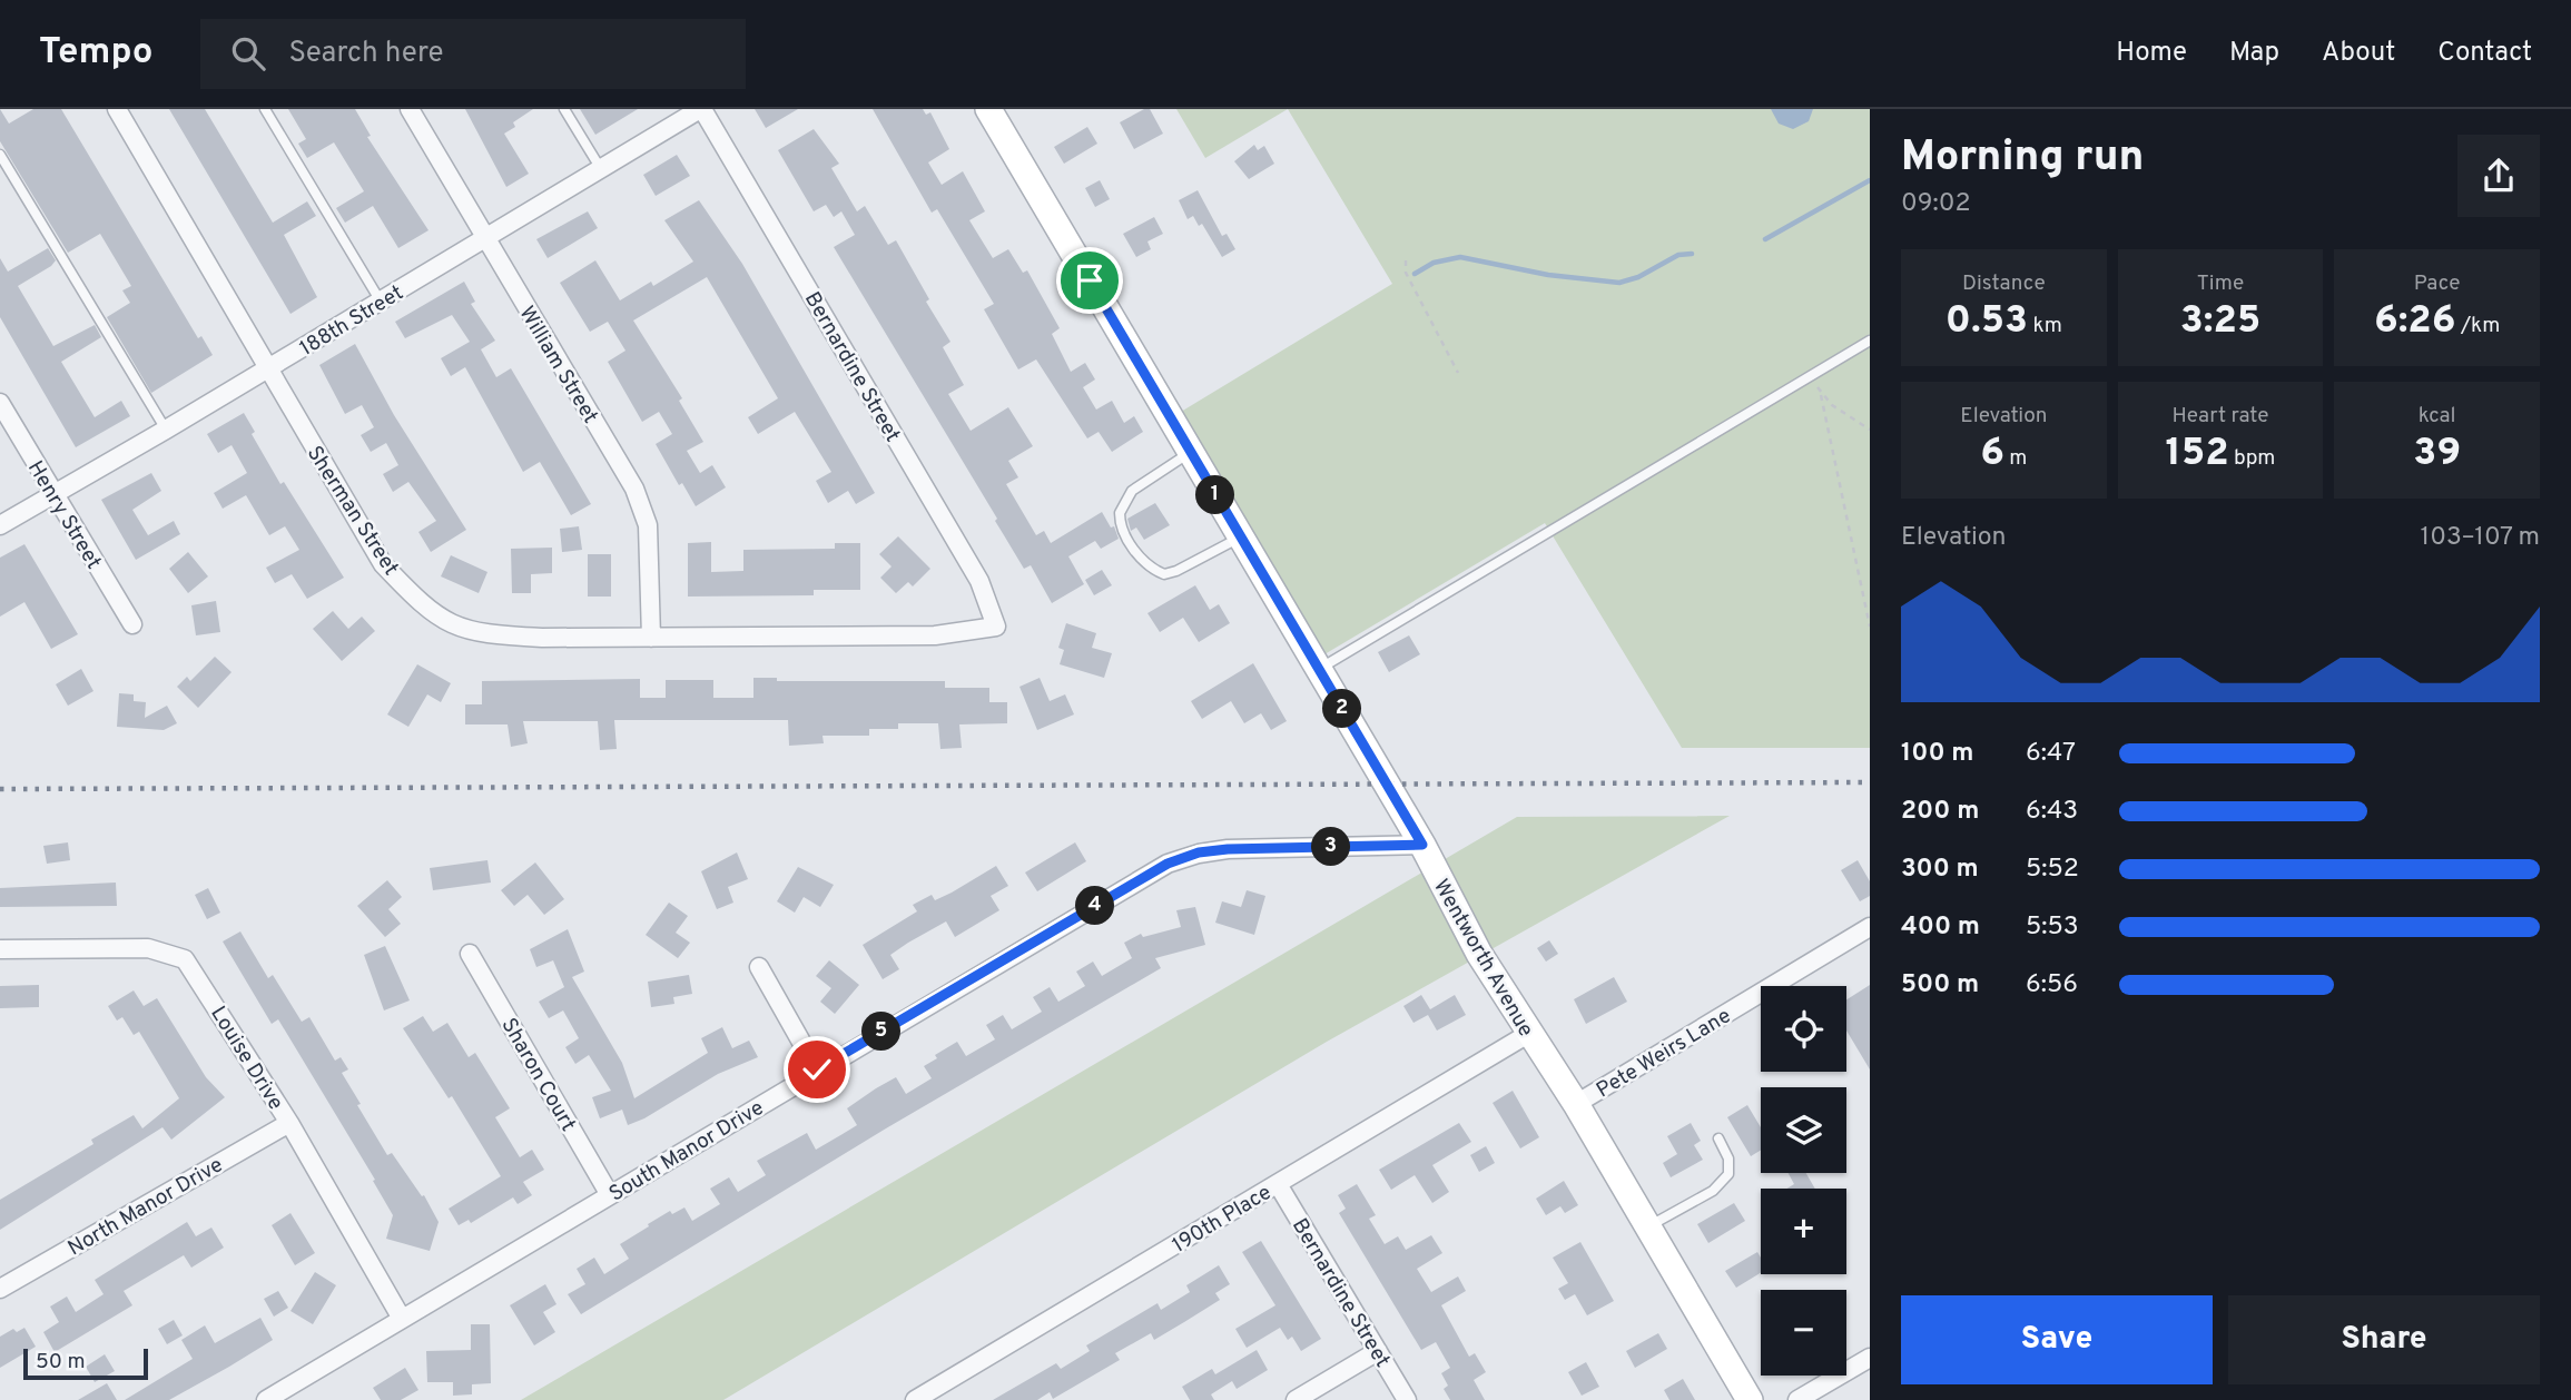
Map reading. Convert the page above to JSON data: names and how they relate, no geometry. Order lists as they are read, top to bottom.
{
  "streets": {
    "street": [
      "188th Street",
      "William Street",
      "Bernardine Street",
      "Sherman Street",
      "Henry Street",
      "Wentworth Avenue",
      "Pete Weirs Lane",
      "Louise Drive",
      "Sharon Court",
      "South Manor Drive",
      "North Manor Drive",
      "190th Place"
    ]
  },
  "crossings": [
    ["188th Street", "William Street"],
    ["188th Street", "Bernardine Street"],
    ["188th Street", "Sherman Street"],
    ["188th Street", "Henry Street"],
    ["William Street", "Sherman Street"],
    ["Bernardine Street", "Sherman Street"],
    ["Bernardine Street", "190th Place"],
    ["Wentworth Avenue", "Pete Weirs Lane"],
    ["Wentworth Avenue", "South Manor Drive"],
    ["Wentworth Avenue", "190th Place"],
    ["Louise Drive", "South Manor Drive"],
    ["Louise Drive", "North Manor Drive"],
    ["Sharon Court", "South Manor Drive"]
  ],
  "scale_bar": "50 m",
  "page": {
    "header": "Tempo",
    "search": "Search here",
    "nav": [
      "Home",
      "Map",
      "About",
      "Contact"
    ],
    "heading": ["Morning run", "09:02"],
    "stats": [
      ["Distance", "0.53 km"],
      ["Time", "3:25"],
      ["Pace", "6:26 /km"],
      ["Elevation", "6 m"],
      ["Heart rate", "152 bpm"],
      ["kcal", "39"]
    ],
    "pins": [
      "1",
      "2",
      "3",
      "4",
      "5"
    ],
    "chart": ["Elevation", "103–107 m"],
    "list": [
      {
        "name": "100 m",
        "note": "6:47"
      },
      {
        "name": "200 m",
        "note": "6:43"
      },
      {
        "name": "300 m",
        "note": "5:52"
      },
      {
        "name": "400 m",
        "note": "5:53"
      },
      {
        "name": "500 m",
        "note": "6:56"
      }
    ],
    "map_buttons": ["+", "−"],
    "buttons": ["Save", "Share"],
    "scale": "50 m"
  }
}
